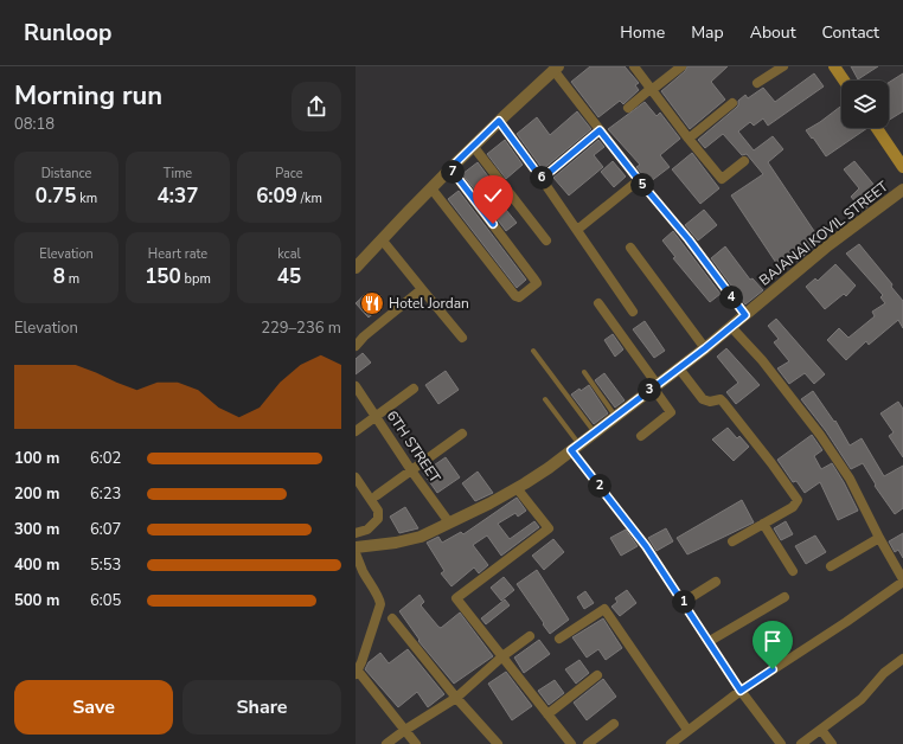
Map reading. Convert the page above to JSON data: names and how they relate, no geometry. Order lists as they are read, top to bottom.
{
  "streets": {
    "street": ["BAJANAI KOVIL STREET", "6TH STREET"]
  },
  "crossings": [
    ["BAJANAI KOVIL STREET", "6TH STREET"]
  ],
  "places": {
    "restaurant": ["Hotel Jordan"]
  },
  "page": {
    "header": "Runloop",
    "nav": [
      "Home",
      "Map",
      "About",
      "Contact"
    ],
    "heading": ["Morning run", "08:18"],
    "stats": [
      ["Distance", "0.75 km"],
      ["Time", "4:37"],
      ["Pace", "6:09 /km"],
      ["Elevation", "8 m"],
      ["Heart rate", "150 bpm"],
      ["kcal", "45"]
    ],
    "pins": [
      "7",
      "6",
      "5",
      "4",
      "3",
      "2",
      "1"
    ],
    "chart": ["Elevation", "229–236 m"],
    "list": [
      {
        "name": "100 m",
        "note": "6:02"
      },
      {
        "name": "200 m",
        "note": "6:23"
      },
      {
        "name": "300 m",
        "note": "6:07"
      },
      {
        "name": "400 m",
        "note": "5:53"
      },
      {
        "name": "500 m",
        "note": "6:05"
      }
    ],
    "buttons": ["Save", "Share"]
  }
}
